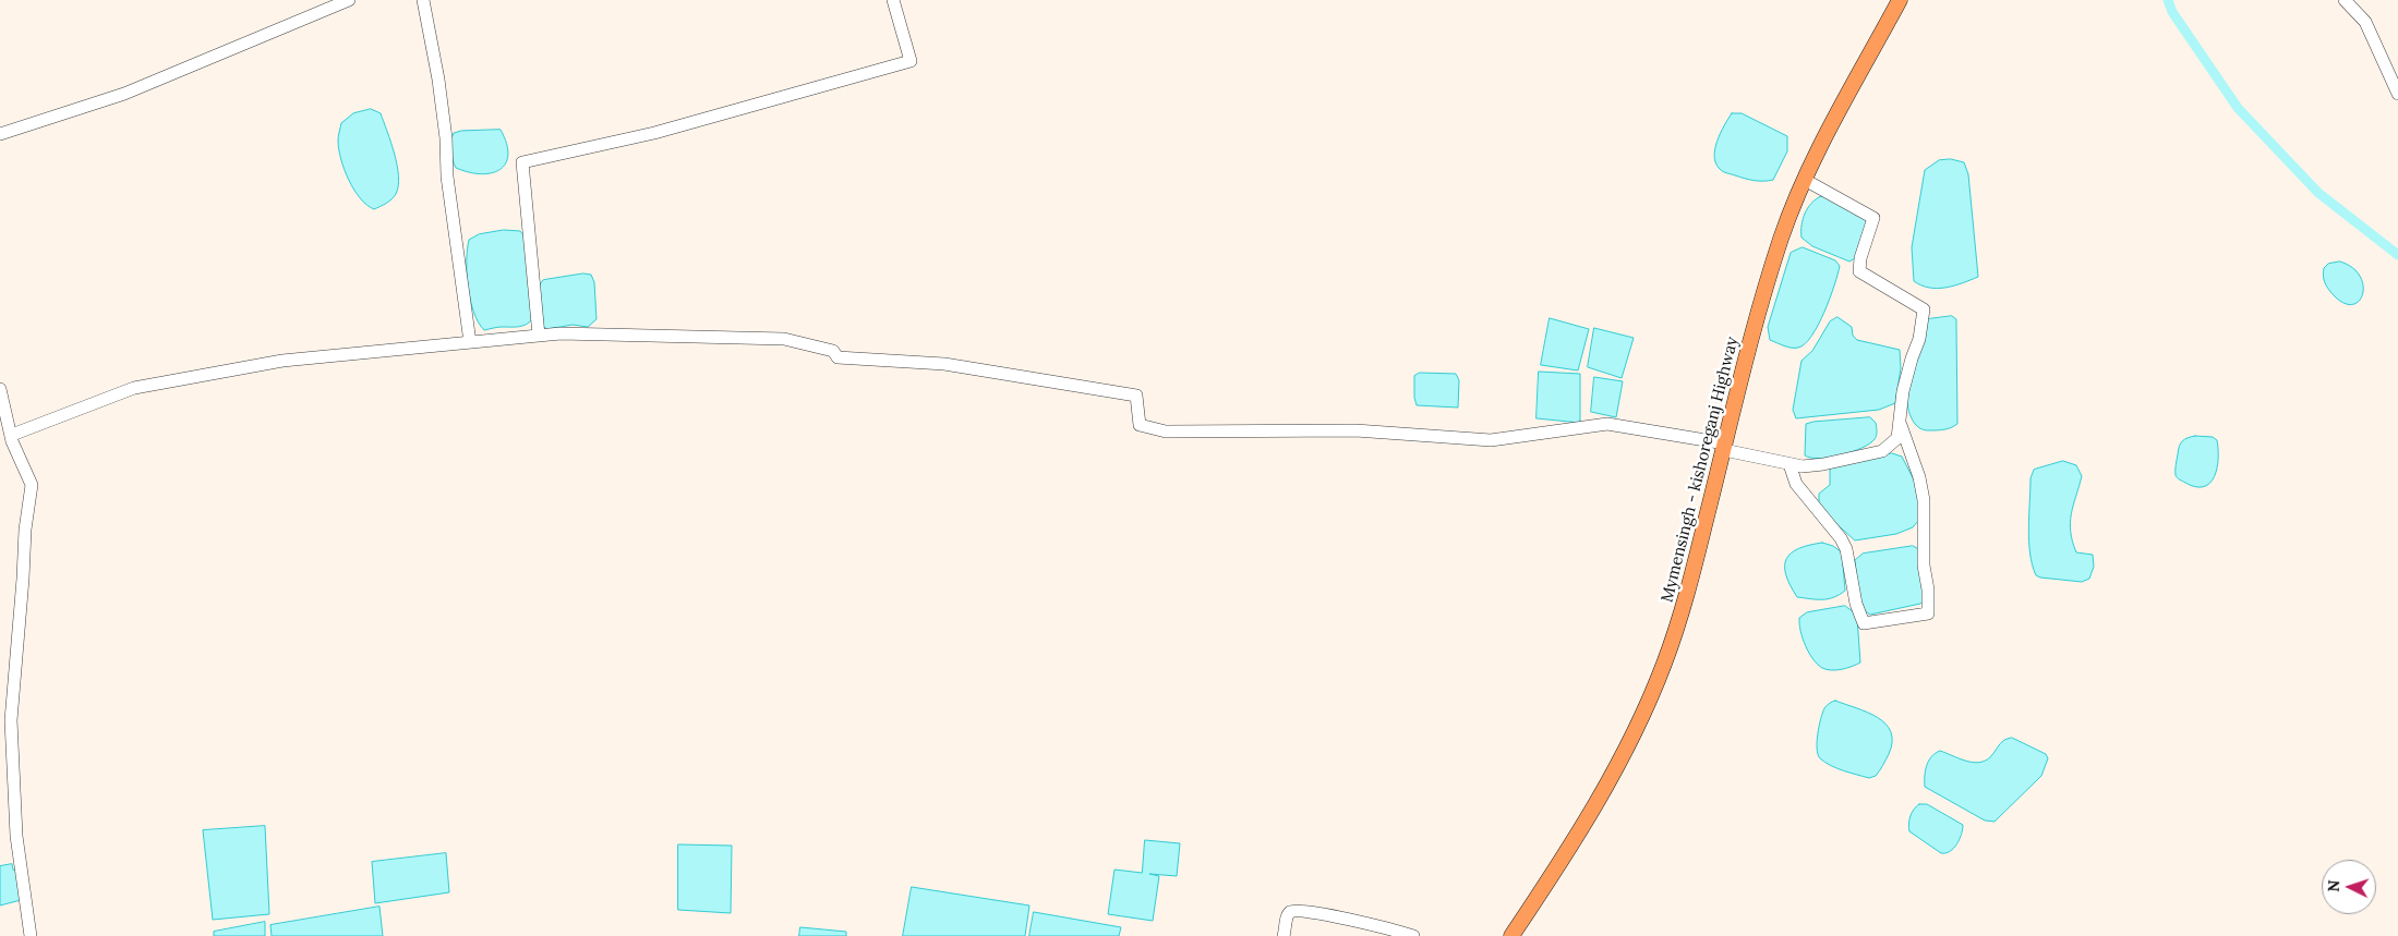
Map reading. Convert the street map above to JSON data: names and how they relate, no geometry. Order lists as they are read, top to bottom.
{
  "streets": {
    "main road": ["Mymensingh - kishoreganj Highway"]
  },
  "north": "left"
}
